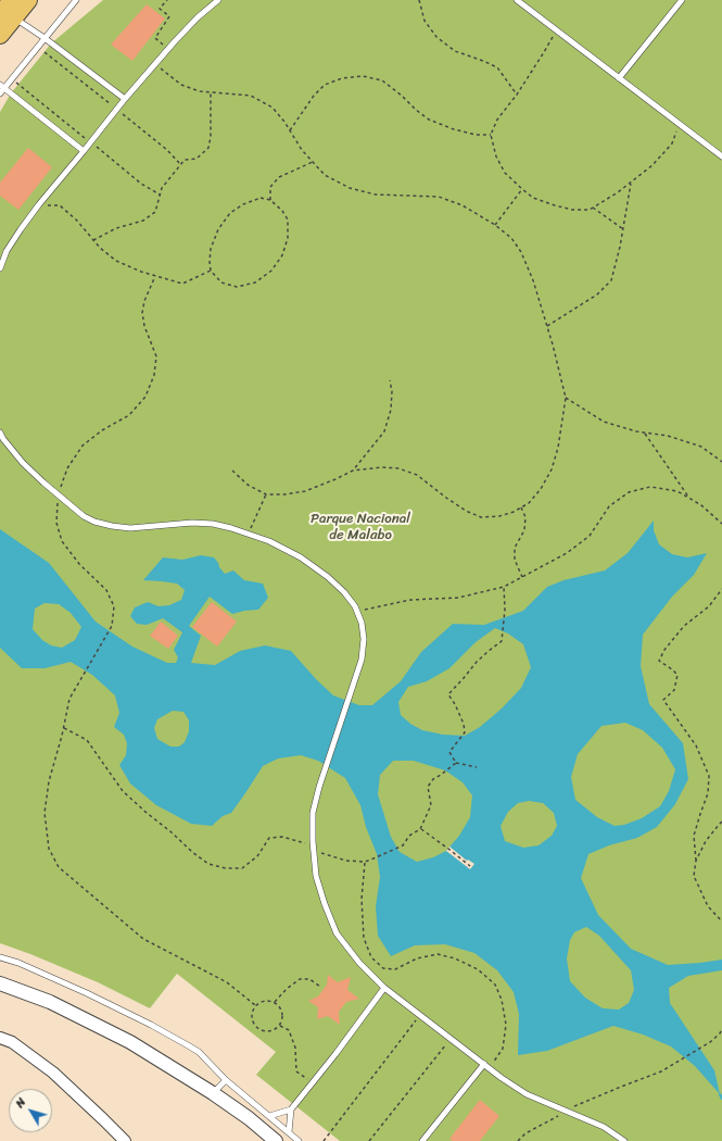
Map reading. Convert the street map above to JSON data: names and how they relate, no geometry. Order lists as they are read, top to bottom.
{
  "parks": ["Parque Nacional de Malabo"],
  "north": "top left"
}
